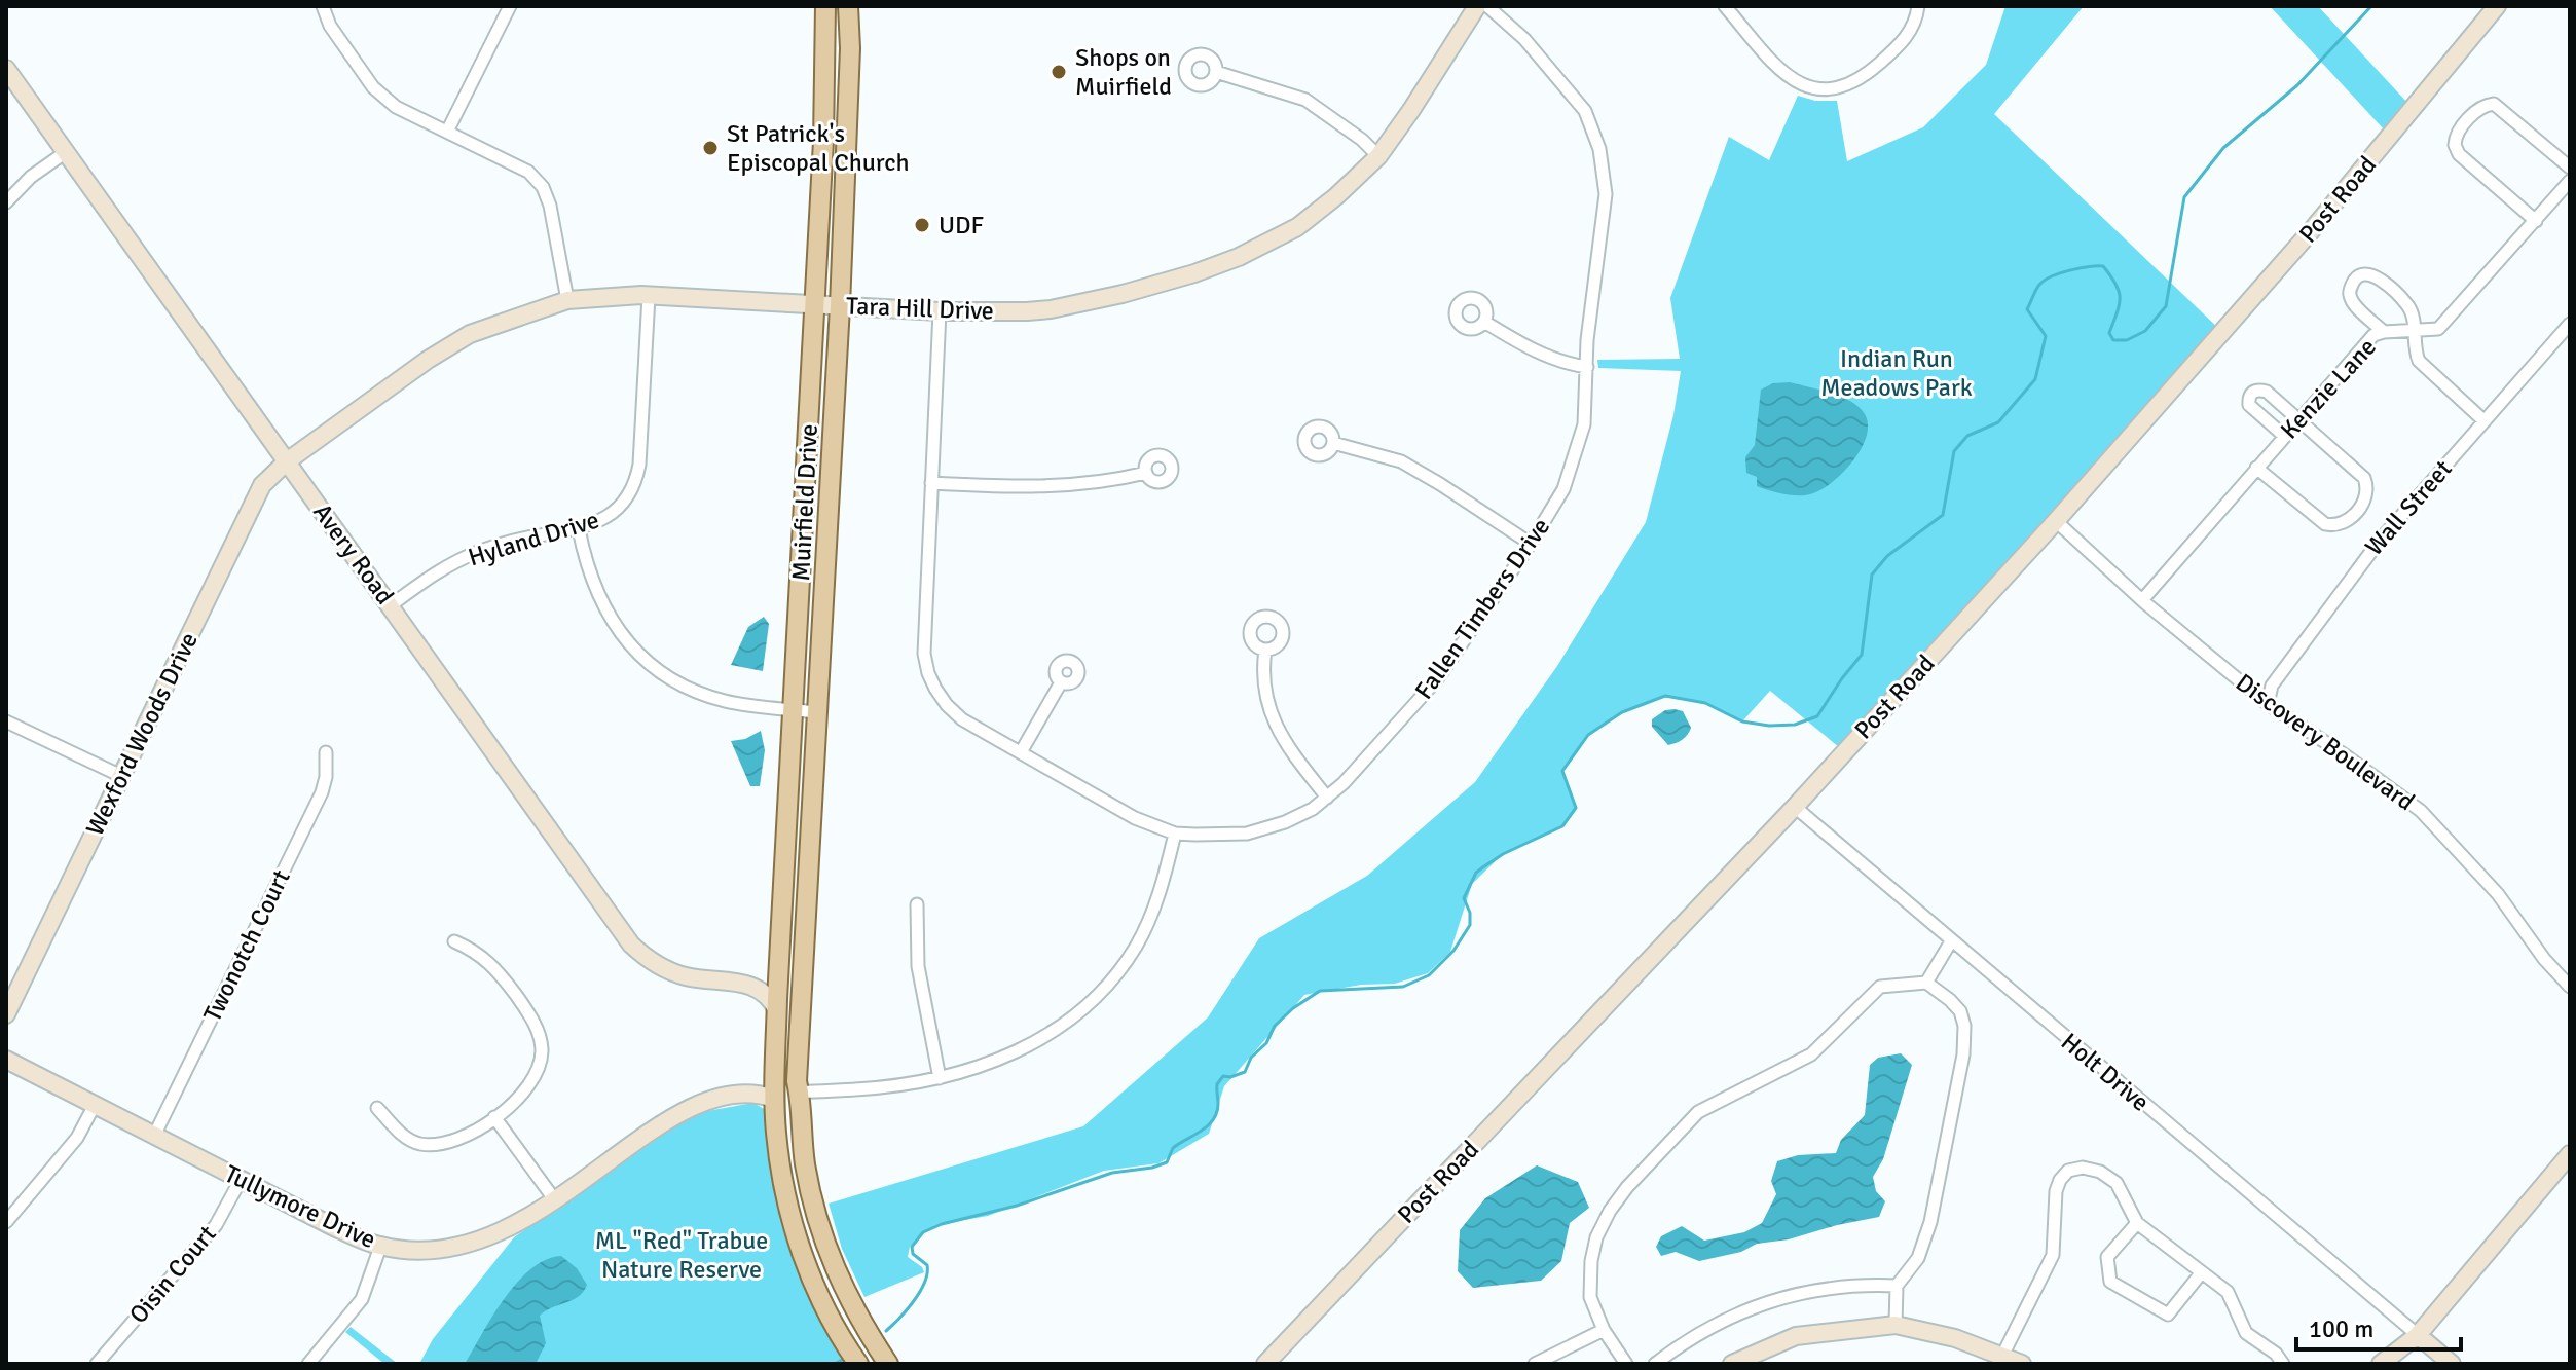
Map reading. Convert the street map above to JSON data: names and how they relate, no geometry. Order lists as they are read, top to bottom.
{
  "streets": {
    "main road": ["Muirfield Drive"],
    "street": [
      "Post Road",
      "Tara Hill Drive",
      "Kenzie Lane",
      "Wall Street",
      "Hyland Drive",
      "Avery Road",
      "Fallen Timbers Drive",
      "Wexford Woods Drive",
      "Discovery Boulevard",
      "Twonotch Court",
      "Holt Drive",
      "Tullymore Drive",
      "Oisin Court"
    ]
  },
  "crossings": [
    ["Post Road", "Discovery Boulevard"],
    ["Post Road", "Holt Drive"],
    ["Tara Hill Drive", "Muirfield Drive"],
    ["Tara Hill Drive", "Hyland Drive"],
    ["Tara Hill Drive", "Avery Road"],
    ["Tara Hill Drive", "Fallen Timbers Drive"],
    ["Tara Hill Drive", "Wexford Woods Drive"],
    ["Kenzie Lane", "Discovery Boulevard"],
    ["Muirfield Drive", "Avery Road"],
    ["Muirfield Drive", "Tullymore Drive"],
    ["Wall Street", "Discovery Boulevard"],
    ["Hyland Drive", "Avery Road"],
    ["Avery Road", "Wexford Woods Drive"],
    ["Twonotch Court", "Tullymore Drive"],
    ["Tullymore Drive", "Oisin Court"]
  ],
  "parks": ["Indian Run Meadows Park", "ML \"Red\" Trabue Nature Reserve"],
  "places": ["Shops on Muirfield", "St Patrick's Episcopal Church", "UDF"],
  "scale_bar": "100 m"
}
